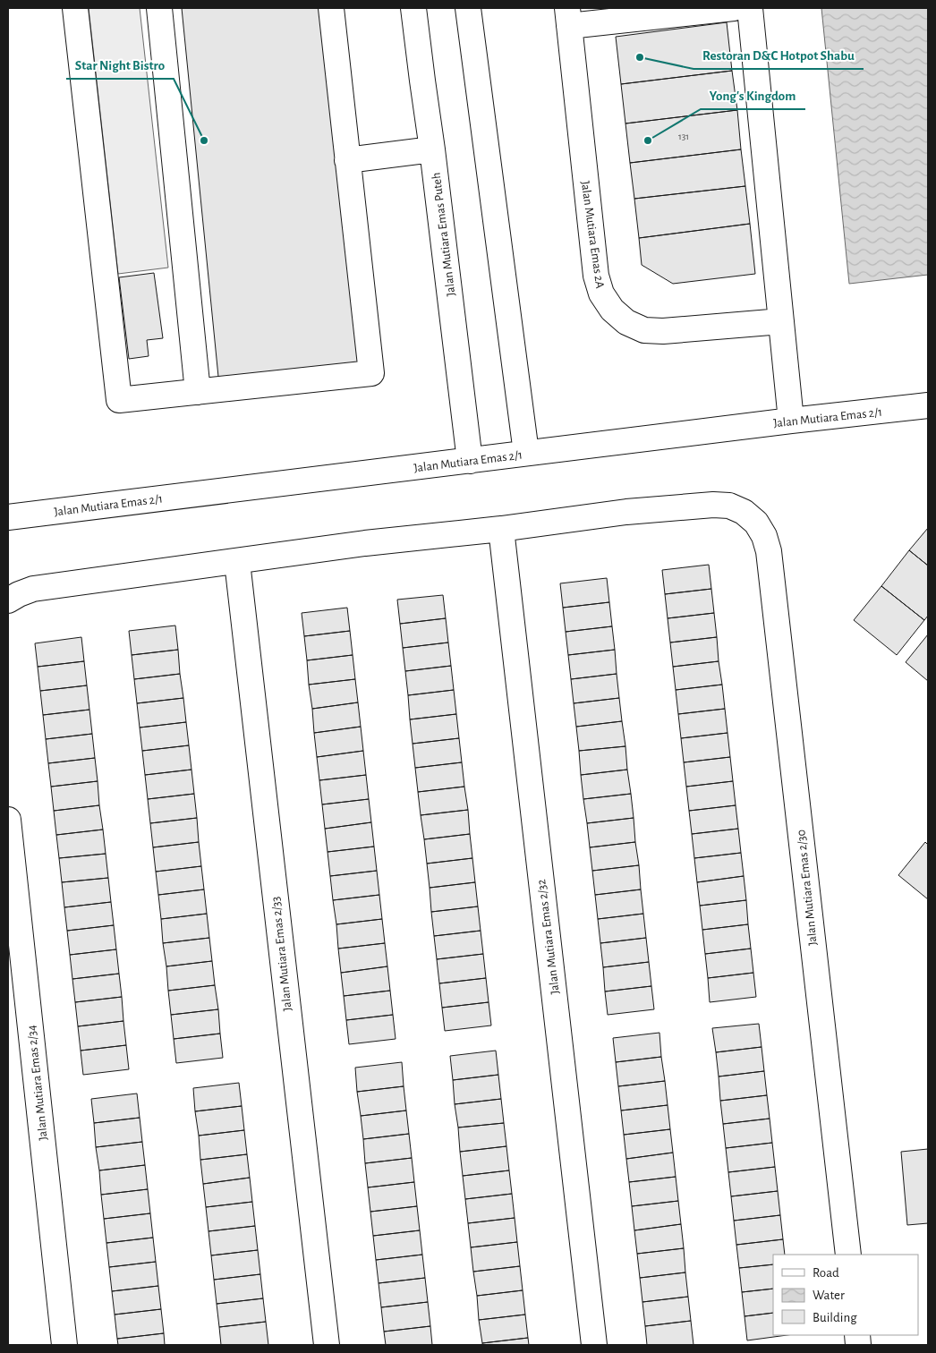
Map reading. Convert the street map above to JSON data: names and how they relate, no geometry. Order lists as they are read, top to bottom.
{
  "streets": {
    "street": [
      "Jalan Mutiara Emas Puteh",
      "Jalan Mutiara Emas 2A",
      "Jalan Mutiara Emas 2/1",
      "Jalan Mutiara Emas 2/30",
      "Jalan Mutiara Emas 2/32",
      "Jalan Mutiara Emas 2/33",
      "Jalan Mutiara Emas 2/34"
    ]
  },
  "crossings": [
    ["Jalan Mutiara Emas Puteh", "Jalan Mutiara Emas 2/1"],
    ["Jalan Mutiara Emas 2/30", "Jalan Mutiara Emas 2/32"]
  ],
  "places": ["Restoran D&C Hotpot Shabu", "Star Night Bistro", "Yong's Kingdom"],
  "house_numbers": ["131"],
  "legend": ["Road", "Water", "Building"]
}
